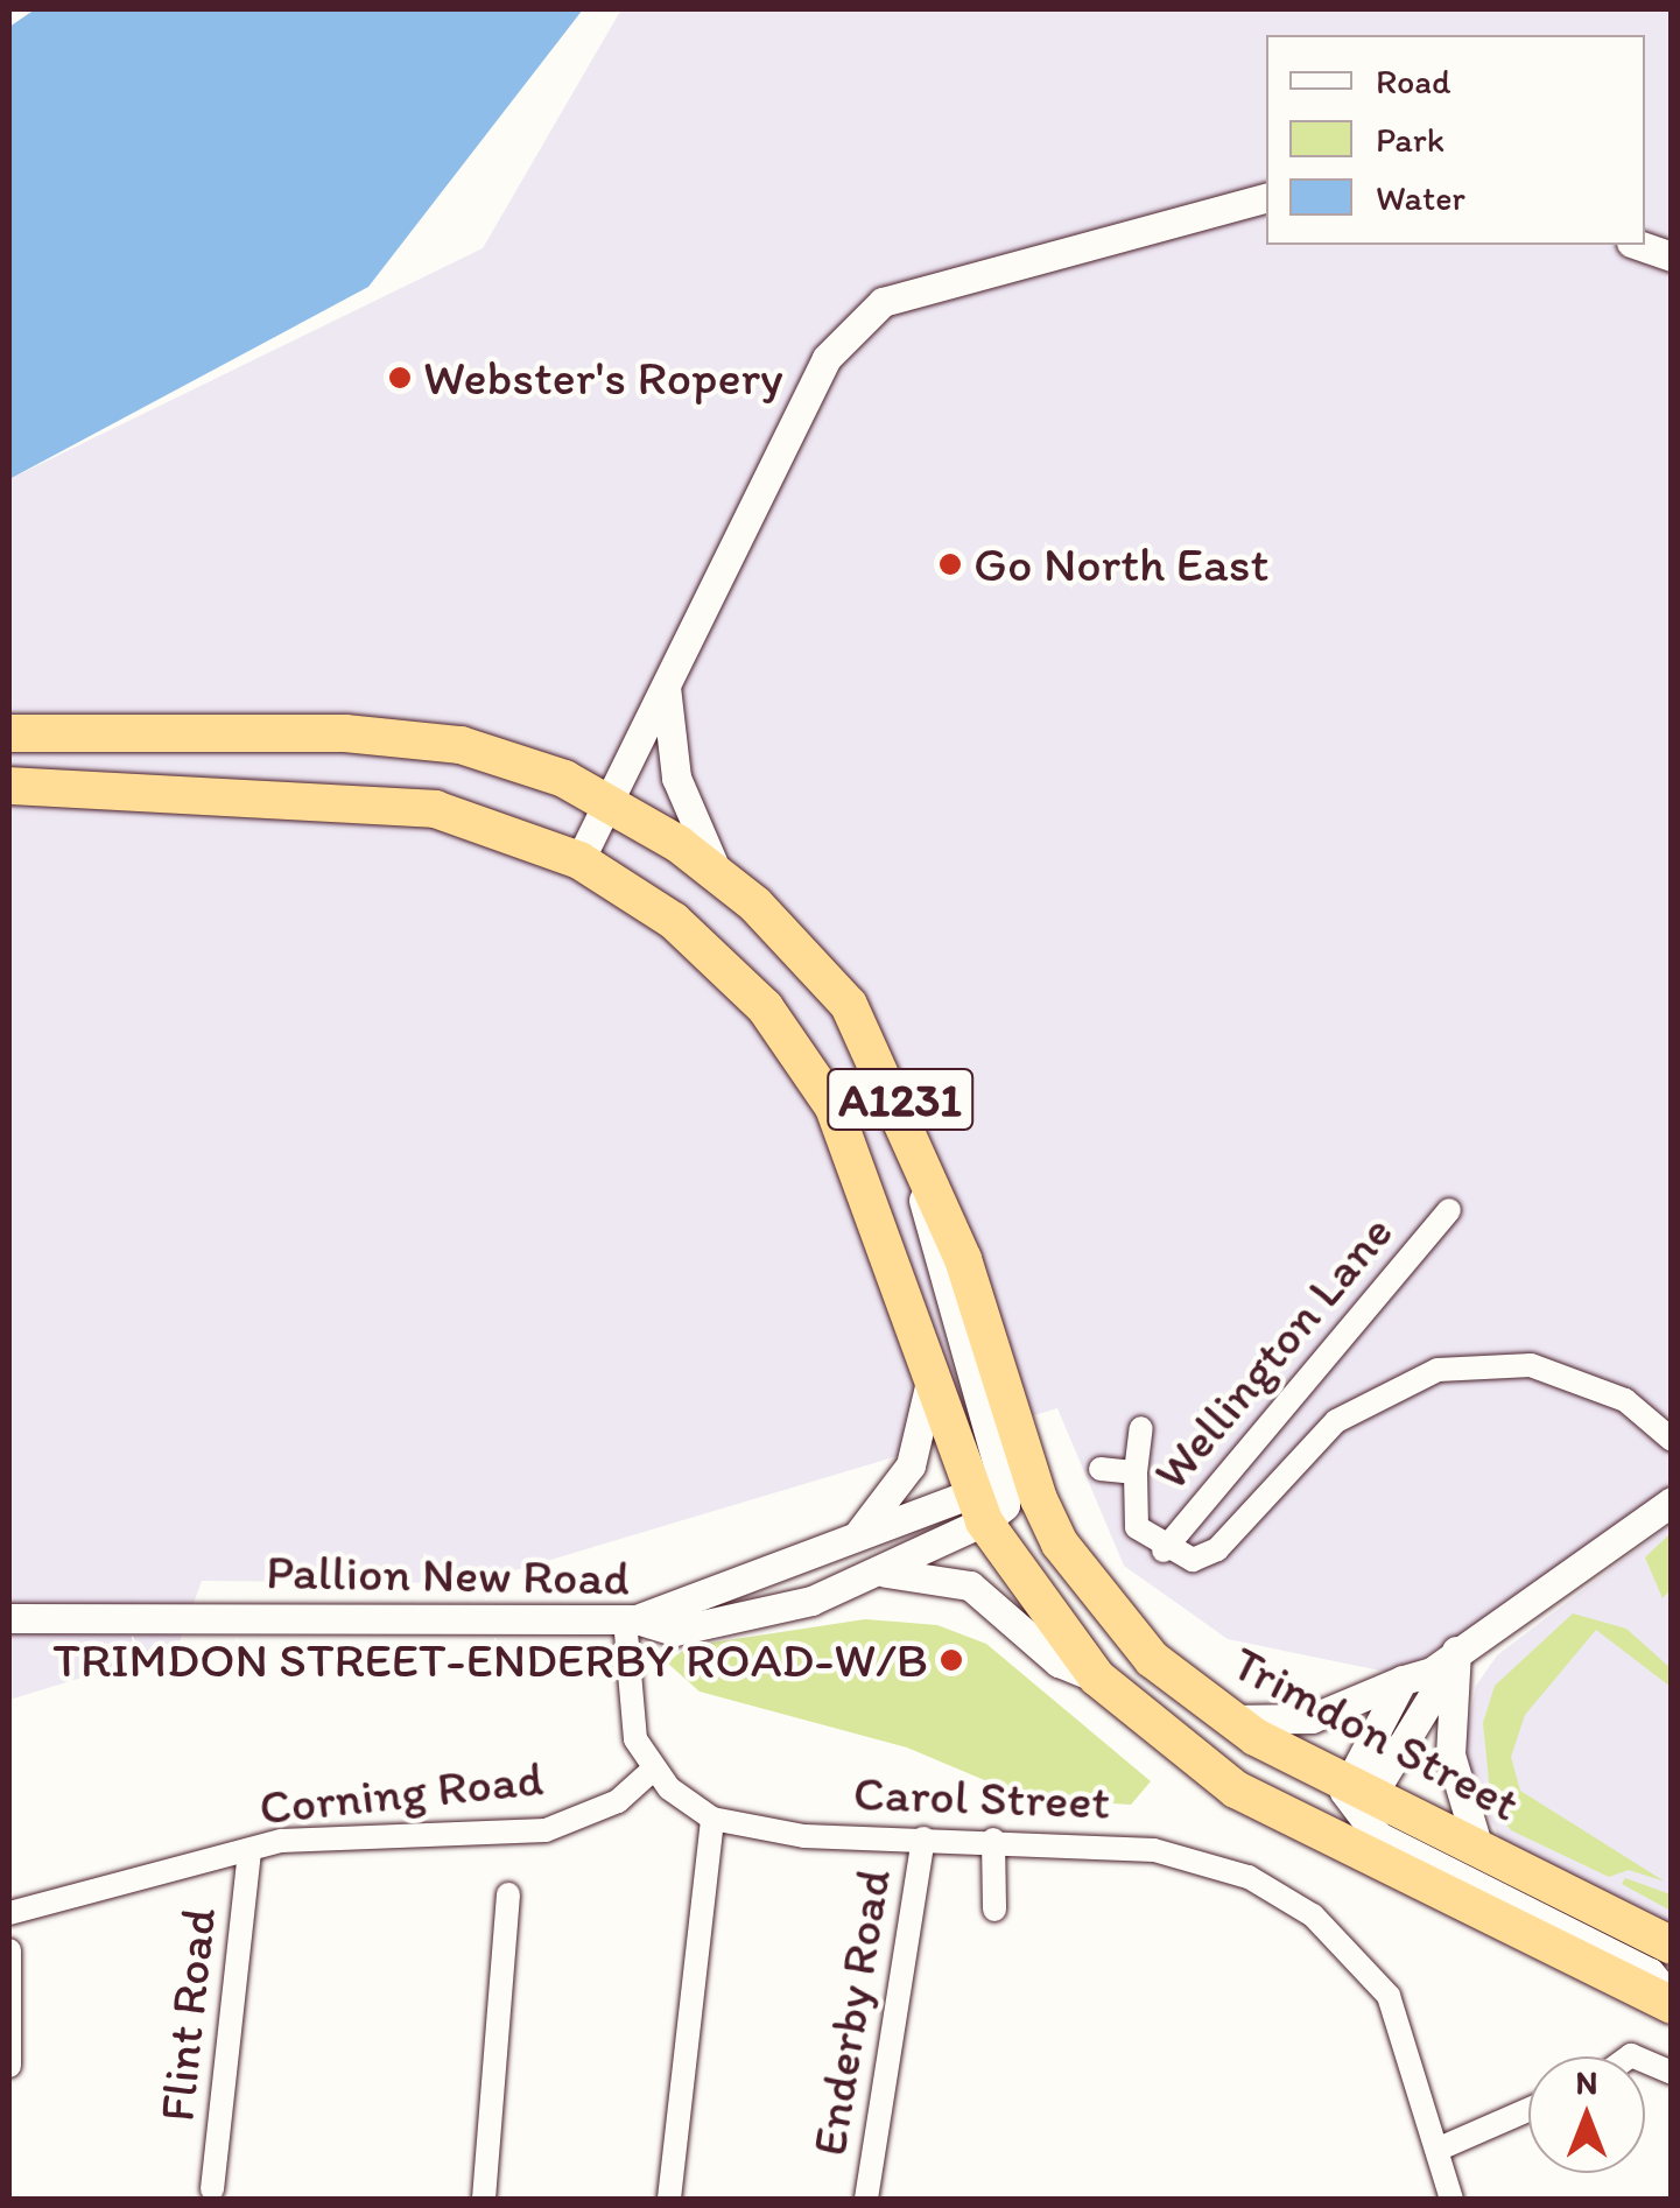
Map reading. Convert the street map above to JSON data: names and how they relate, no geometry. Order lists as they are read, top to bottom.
{
  "streets": {
    "highway": ["A1231", "Trimdon Street"],
    "street": [
      "Wellington Lane",
      "Pallion New Road",
      "Corning Road",
      "Carol Street",
      "Enderby Road",
      "Flint Road"
    ]
  },
  "crossings": [
    ["A1231", "Pallion New Road"],
    ["A1231", "Trimdon Street"],
    ["Pallion New Road", "Trimdon Street"],
    ["Corning Road", "Carol Street"],
    ["Corning Road", "Flint Road"],
    ["Carol Street", "Enderby Road"]
  ],
  "places": ["Webster's Ropery", "Go North East", "TRIMDON STREET-ENDERBY ROAD-W/B"],
  "legend": ["Road", "Park", "Water"],
  "north": "top"
}
